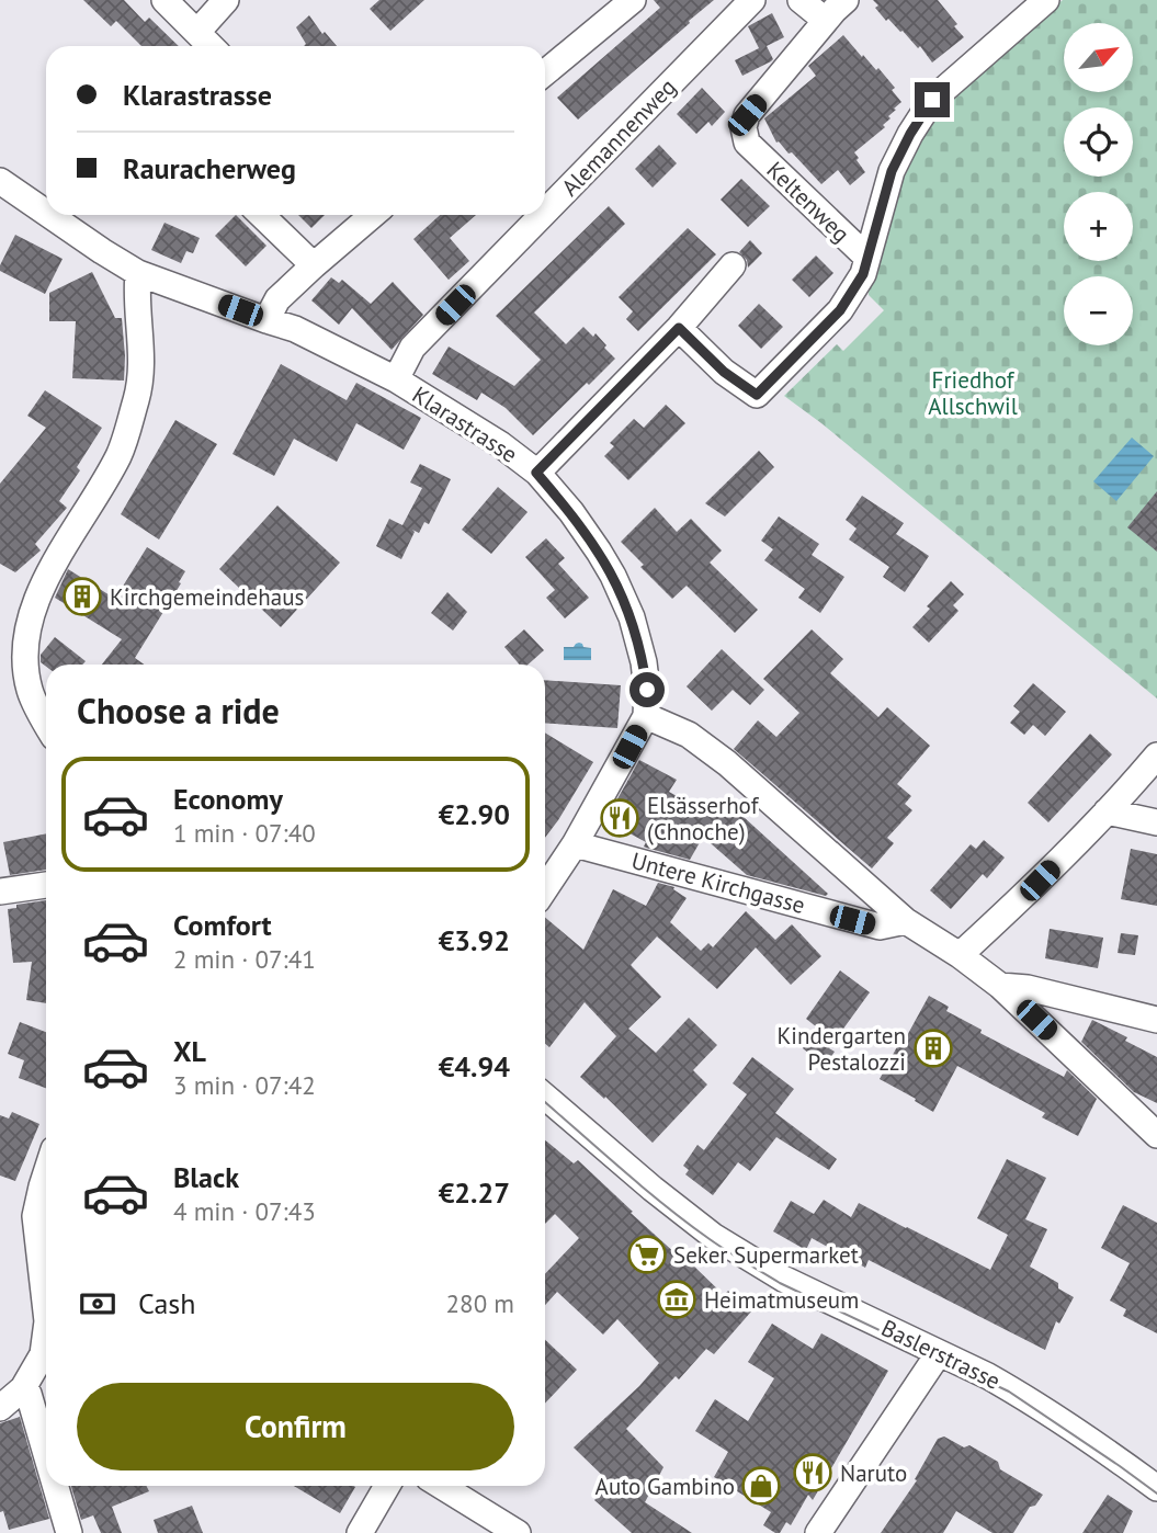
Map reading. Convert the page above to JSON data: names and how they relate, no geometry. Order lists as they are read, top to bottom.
{
  "streets": {
    "street": [
      "Alemannenweg",
      "Keltenweg",
      "Klarastrasse",
      "Untere Kirchgasse",
      "Baslerstrasse"
    ]
  },
  "crossings": [
    ["Alemannenweg", "Klarastrasse"]
  ],
  "parks": ["Friedhof Allschwil"],
  "places": {
    "building": ["Kirchgemeindehaus", "Kindergarten Pestalozzi"],
    "restaurant": ["Elsässerhof (Chnoche)", "Naruto"],
    "supermarket": ["Seker Supermarket"],
    "museum": ["Heimatmuseum"],
    "shop": ["Auto Gambino"]
  },
  "north": "top right",
  "page": {
    "map_buttons": ["+", "−"],
    "banner": ["Klarastrasse", "Rauracherweg"],
    "heading": "Choose a ride",
    "list": [
      {
        "name": "Economy",
        "note": "1 min · 07:40",
        "value": "€2.90"
      },
      {
        "name": "Comfort",
        "note": "2 min · 07:41",
        "value": "€3.92"
      },
      {
        "name": "XL",
        "note": "3 min · 07:42",
        "value": "€4.94"
      },
      {
        "name": "Black",
        "note": "4 min · 07:43",
        "value": "€2.27"
      }
    ],
    "pay": ["Cash", "280 m"],
    "buttons": "Confirm"
  }
}
